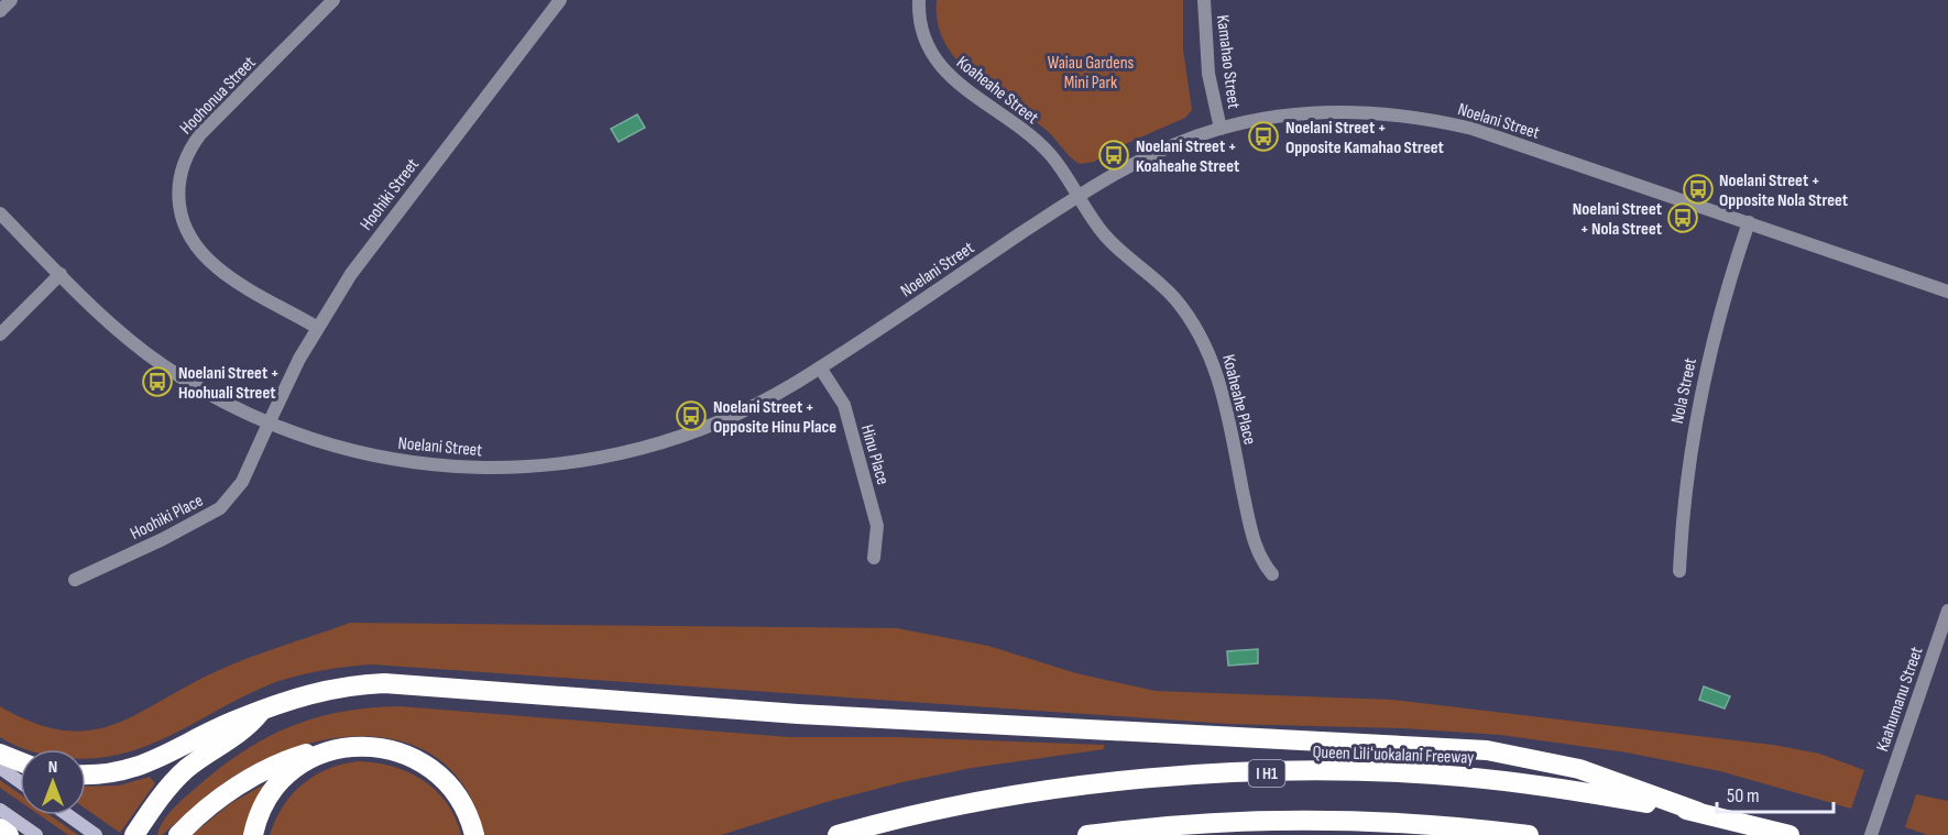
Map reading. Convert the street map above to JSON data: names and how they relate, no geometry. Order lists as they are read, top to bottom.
{
  "streets": {
    "highway": ["Queen Liliʻuokalani Freeway", "I H1"],
    "street": [
      "Kamahao Street",
      "Koaheahe Street",
      "Hoohonua Street",
      "Noelani Street",
      "Hoohiki Street",
      "Nola Street",
      "Koaheahe Place",
      "Hinu Place",
      "Hoohiki Place",
      "Kaahumanu Street"
    ]
  },
  "crossings": [
    ["Kamahao Street", "Noelani Street"],
    ["Koaheahe Street", "Noelani Street"],
    ["Koaheahe Street", "Koaheahe Place"],
    ["Hoohonua Street", "Hoohiki Street"],
    ["Noelani Street", "Hoohiki Street"],
    ["Noelani Street", "Nola Street"],
    ["Noelani Street", "Koaheahe Place"],
    ["Noelani Street", "Hinu Place"],
    ["Noelani Street", "Hoohiki Place"],
    ["Hoohiki Street", "Hoohiki Place"]
  ],
  "parks": ["Waiau Gardens Mini Park"],
  "places": {
    "bus stop": [
      "Noelani Street + Opposite Kamahao Street",
      "Noelani Street + Koaheahe Street",
      "Noelani Street + Opposite Nola Street",
      "Noelani Street + Nola Street",
      "Noelani Street + Hoohuali Street",
      "Noelani Street + Opposite Hinu Place"
    ]
  },
  "scale_bar": "50 m",
  "north": "top"
}
